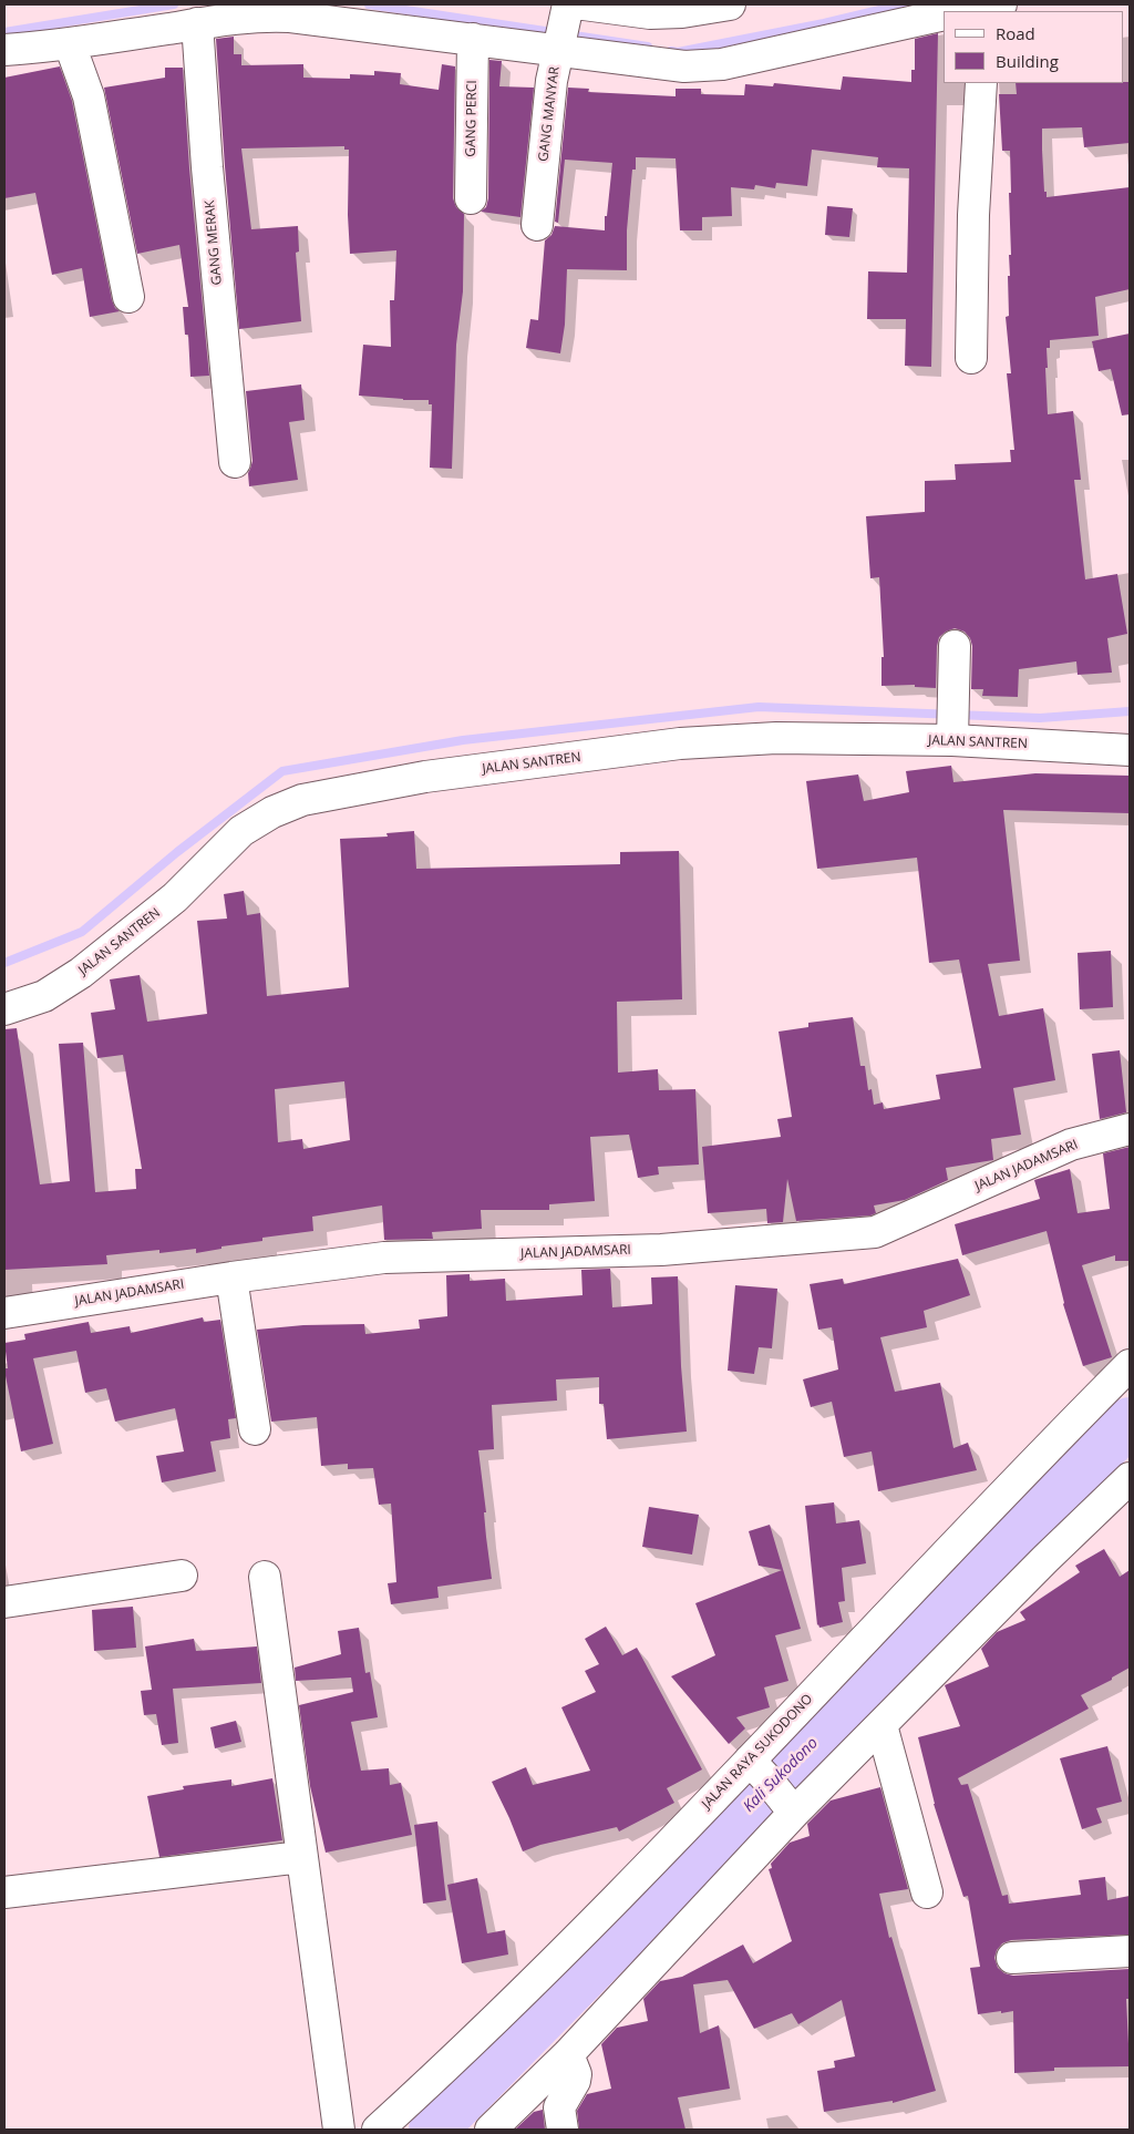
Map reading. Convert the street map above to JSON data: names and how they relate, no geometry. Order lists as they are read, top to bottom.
{
  "streets": {
    "street": [
      "GANG MANYAR",
      "GANG PERCI",
      "GANG MERAK",
      "JALAN SANTREN",
      "JALAN JADAMSARI",
      "JALAN RAYA SUKODONO"
    ]
  },
  "water": ["Kali Sukodono"],
  "legend": ["Road", "Building"]
}
